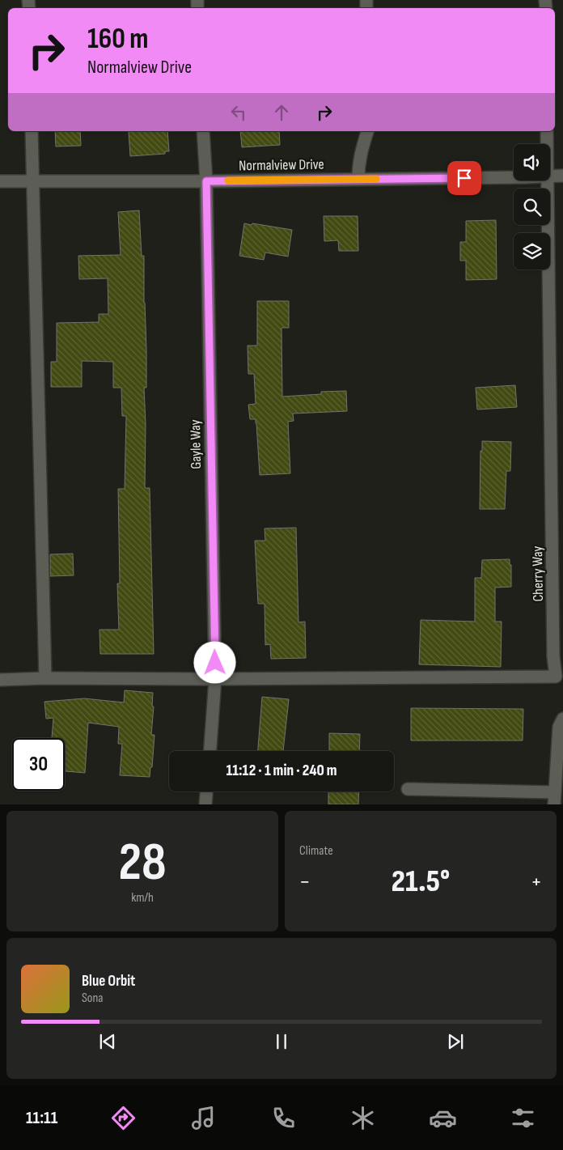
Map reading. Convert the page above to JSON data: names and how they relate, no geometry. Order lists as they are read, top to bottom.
{
  "streets": {
    "street": ["Normalview Drive", "Gayle Way", "Cherry Way"]
  },
  "crossings": [
    ["Normalview Drive", "Gayle Way"],
    ["Gayle Way", "Cherry Way"]
  ],
  "page": {
    "turn": ["160 m", "Normalview Drive"],
    "limit": "30",
    "trip": "11:12 · 1 min · 240 m",
    "tile": [
      ["28", "km/h"],
      "Climate"
    ],
    "heat": ["−", "21.5°", "+"],
    "song": ["Blue Orbit", "Sona"],
    "tabs": "11:11"
  }
}
